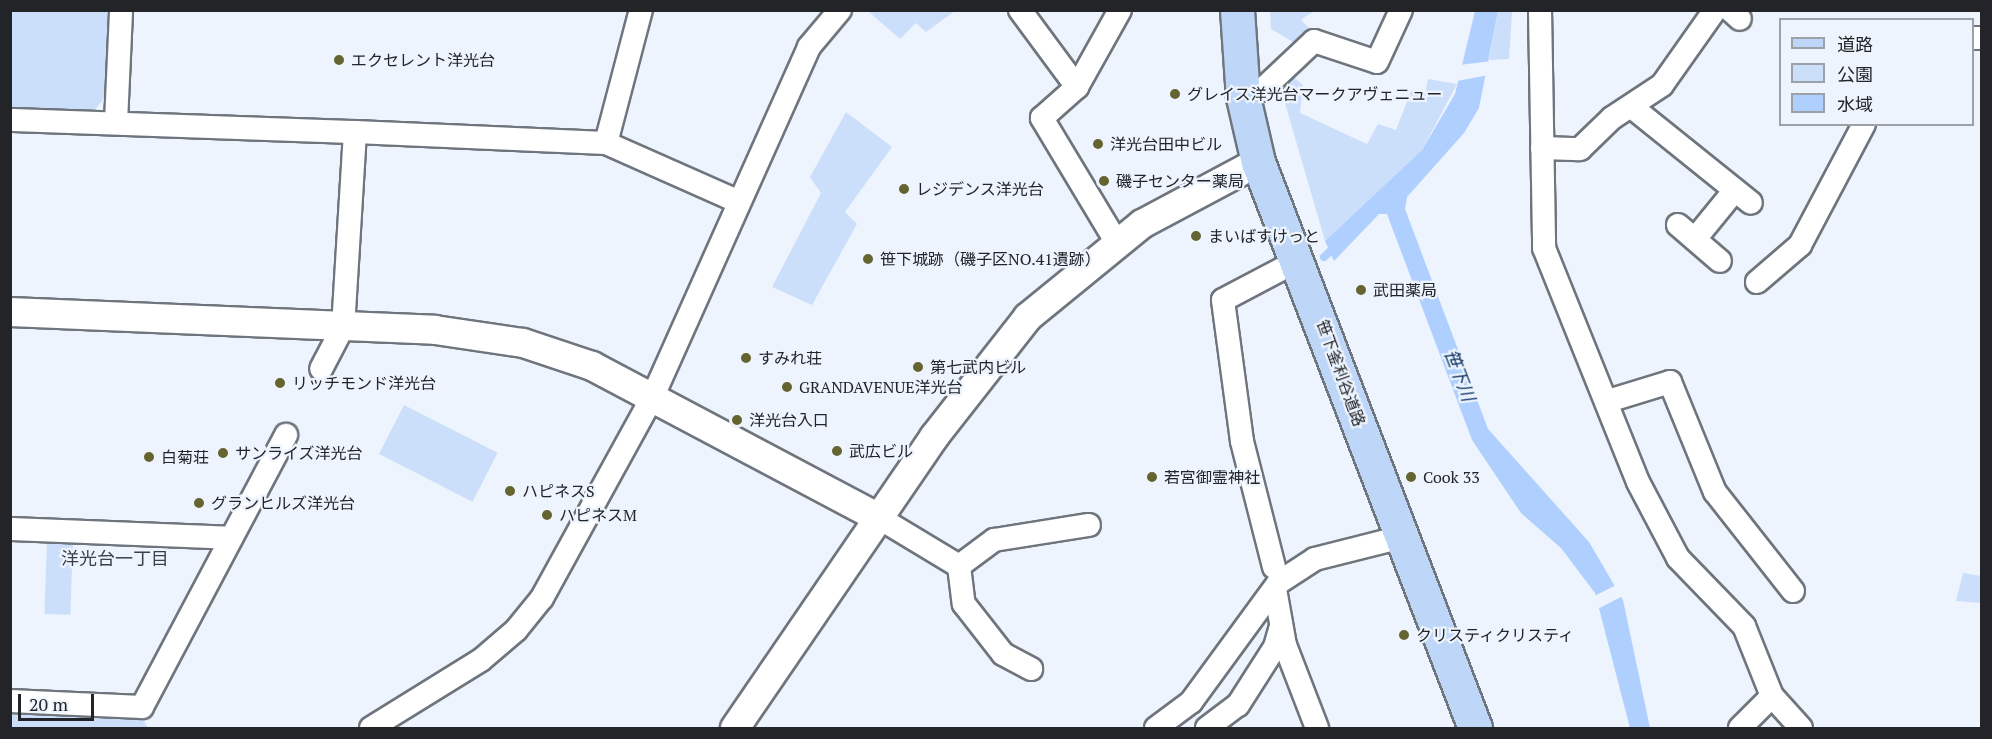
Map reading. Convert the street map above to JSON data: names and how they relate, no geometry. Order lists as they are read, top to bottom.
{
  "streets": {
    "main road": ["笹下釜利谷道路"]
  },
  "districts": ["洋光台一丁目"],
  "water": ["笹下川"],
  "places": [
    "エクセレント洋光台",
    "グレイス洋光台マークアヴェニュー",
    "洋光台田中ビル",
    "磯子センター薬局",
    "レジデンス洋光台",
    "まいばすけっと",
    "笹下城跡（磯子区NO.41遺跡）",
    "武田薬局",
    "すみれ荘",
    "第七武内ビル",
    "リッチモンド洋光台",
    "GRANDAVENUE洋光台",
    "洋光台入口",
    "武広ビル",
    "サンライズ洋光台",
    "白菊荘",
    "若宮御霊神社",
    "Cook 33",
    "ハピネスS",
    "グランヒルズ洋光台",
    "ハピネスM",
    "クリスティクリスティ"
  ],
  "legend": ["道路", "公園", "水域"],
  "scale_bar": "20 m"
}
